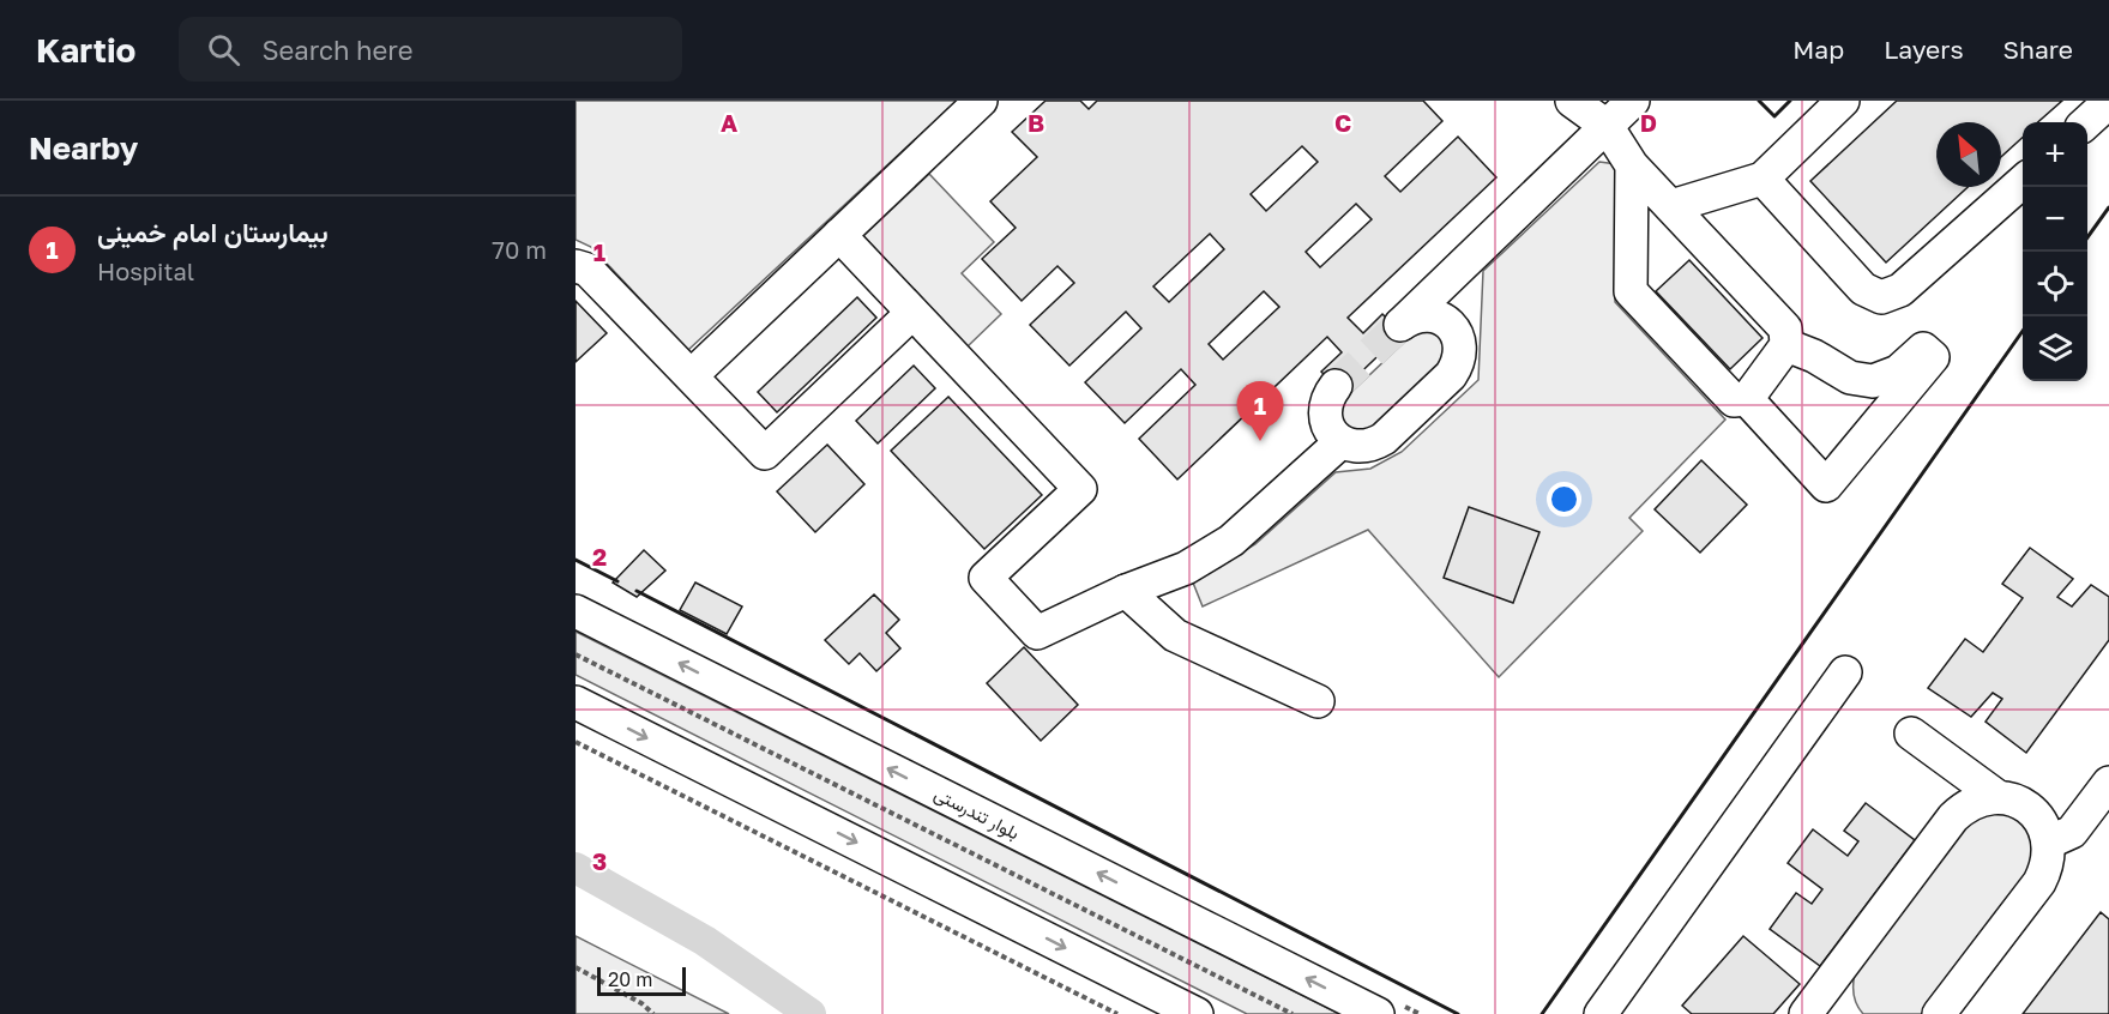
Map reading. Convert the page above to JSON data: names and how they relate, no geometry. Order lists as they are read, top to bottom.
{
  "streets": {
    "street": ["بلوار تندرستی"]
  },
  "scale_bar": "20 m",
  "north": "top left",
  "page": {
    "header": "Kartio",
    "search": "Search here",
    "nav": ["Map", "Layers", "Share"],
    "heading": "Nearby",
    "map_buttons": ["+", "−"],
    "list": [
      {
        "mark": "1",
        "name": "بیمارستان امام خمینی",
        "note": "Hospital",
        "value": "70 m"
      }
    ],
    "pins": "1",
    "scale": "20 m"
  },
  "grid": {
    "columns": [
      "A",
      "B",
      "C",
      "D"
    ],
    "rows": ["1", "2", "3"]
  }
}
